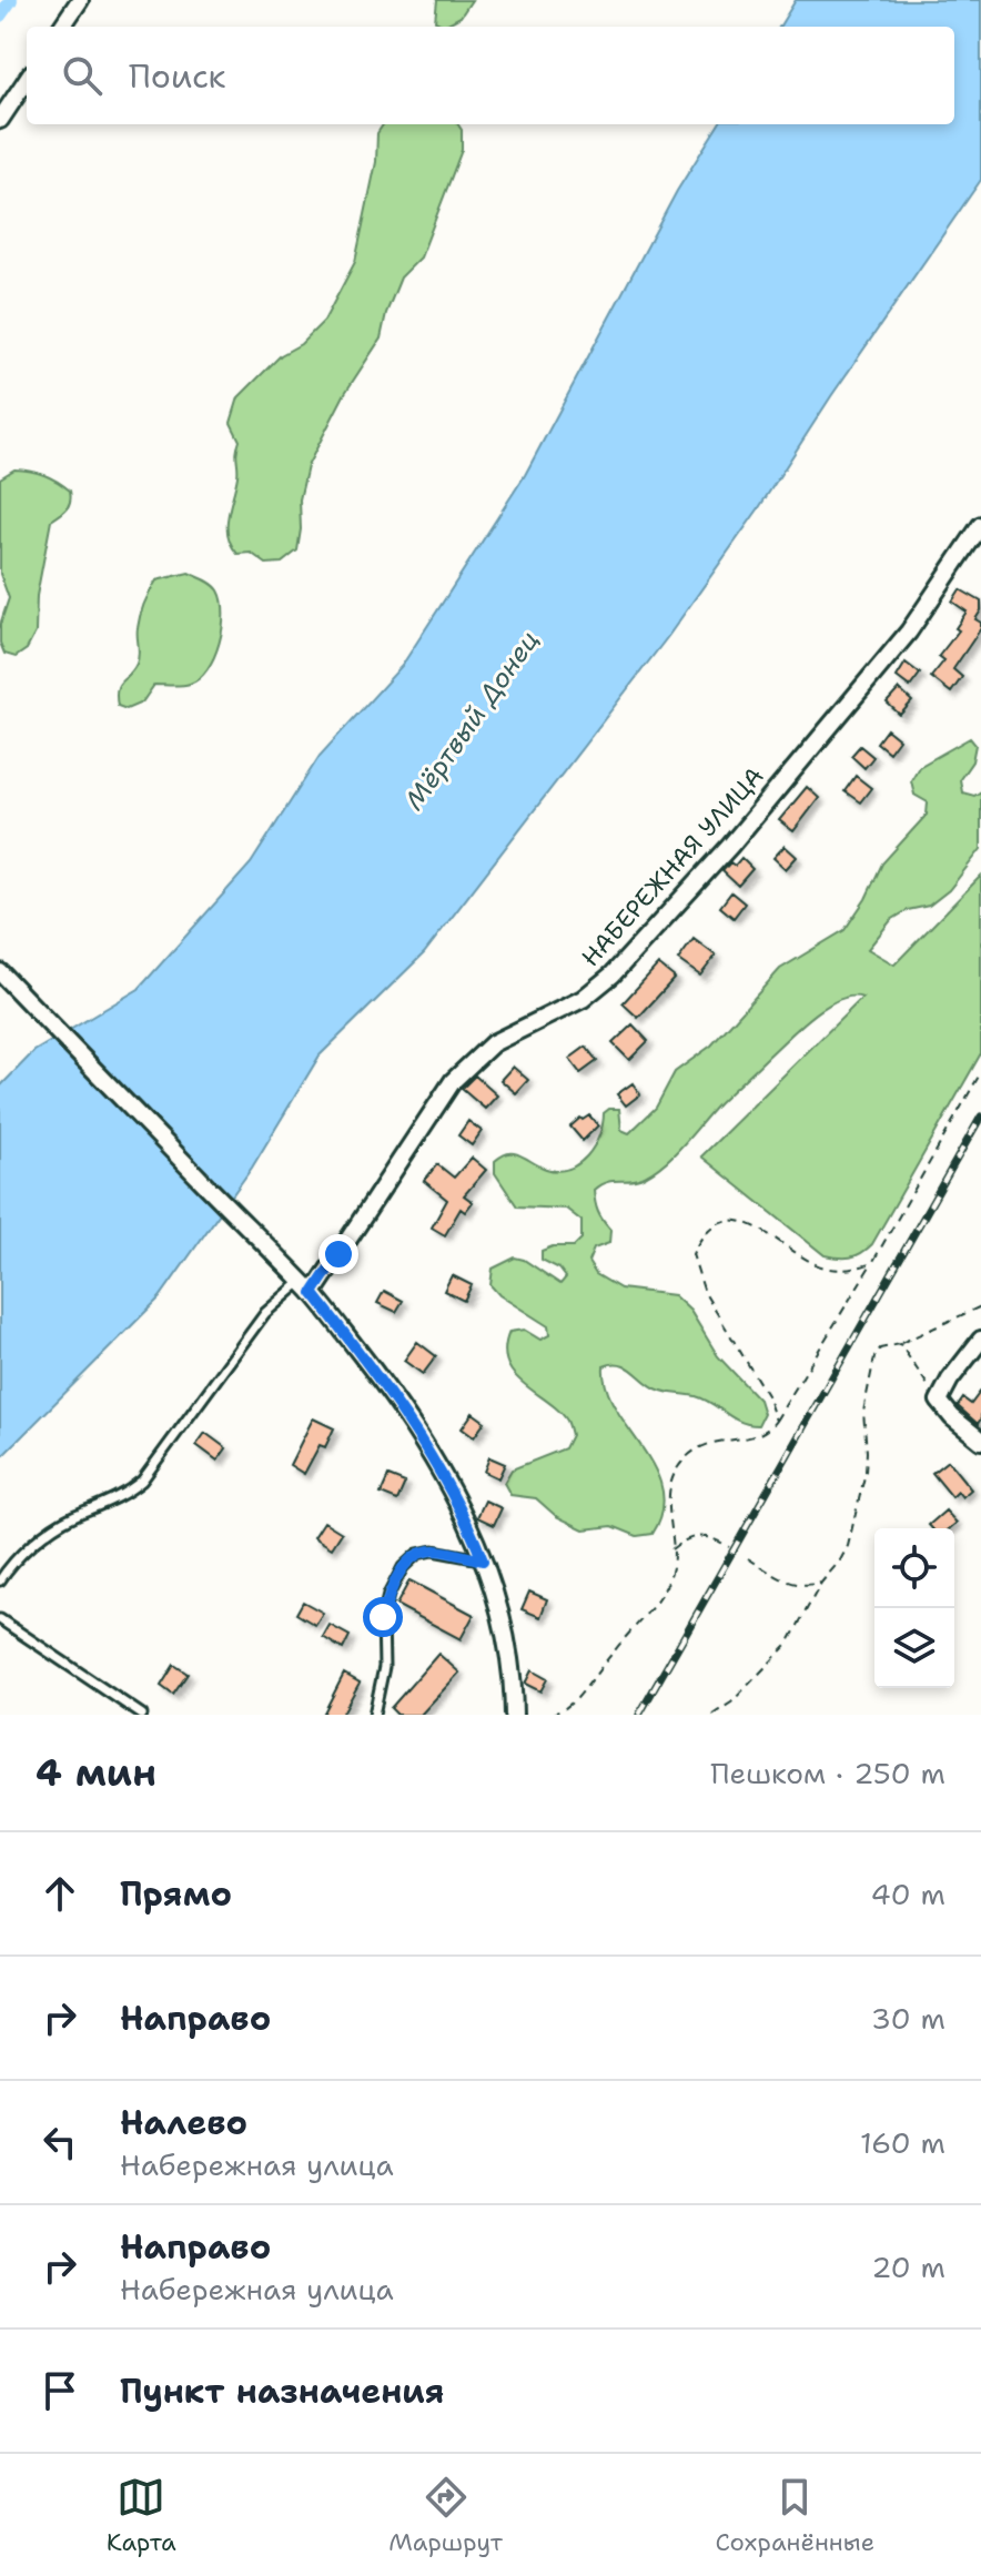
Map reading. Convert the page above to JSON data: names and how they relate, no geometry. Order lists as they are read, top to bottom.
{
  "streets": {
    "street": ["НАБЕРЕЖНАЯ УЛИЦА"]
  },
  "water": ["Мёртвый Донец"],
  "page": {
    "search": "Поиск",
    "heading": ["4 мин", "Пешком · 250 m"],
    "list": [
      ["Прямо", "40 m"],
      ["Направо", "30 m"],
      ["Налево", "Набережная улица", "160 m"],
      ["Направо", "Набережная улица", "20 m"],
      "Пункт назначения"
    ],
    "nav": ["Карта", "Маршрут", "Сохранённые"]
  }
}
